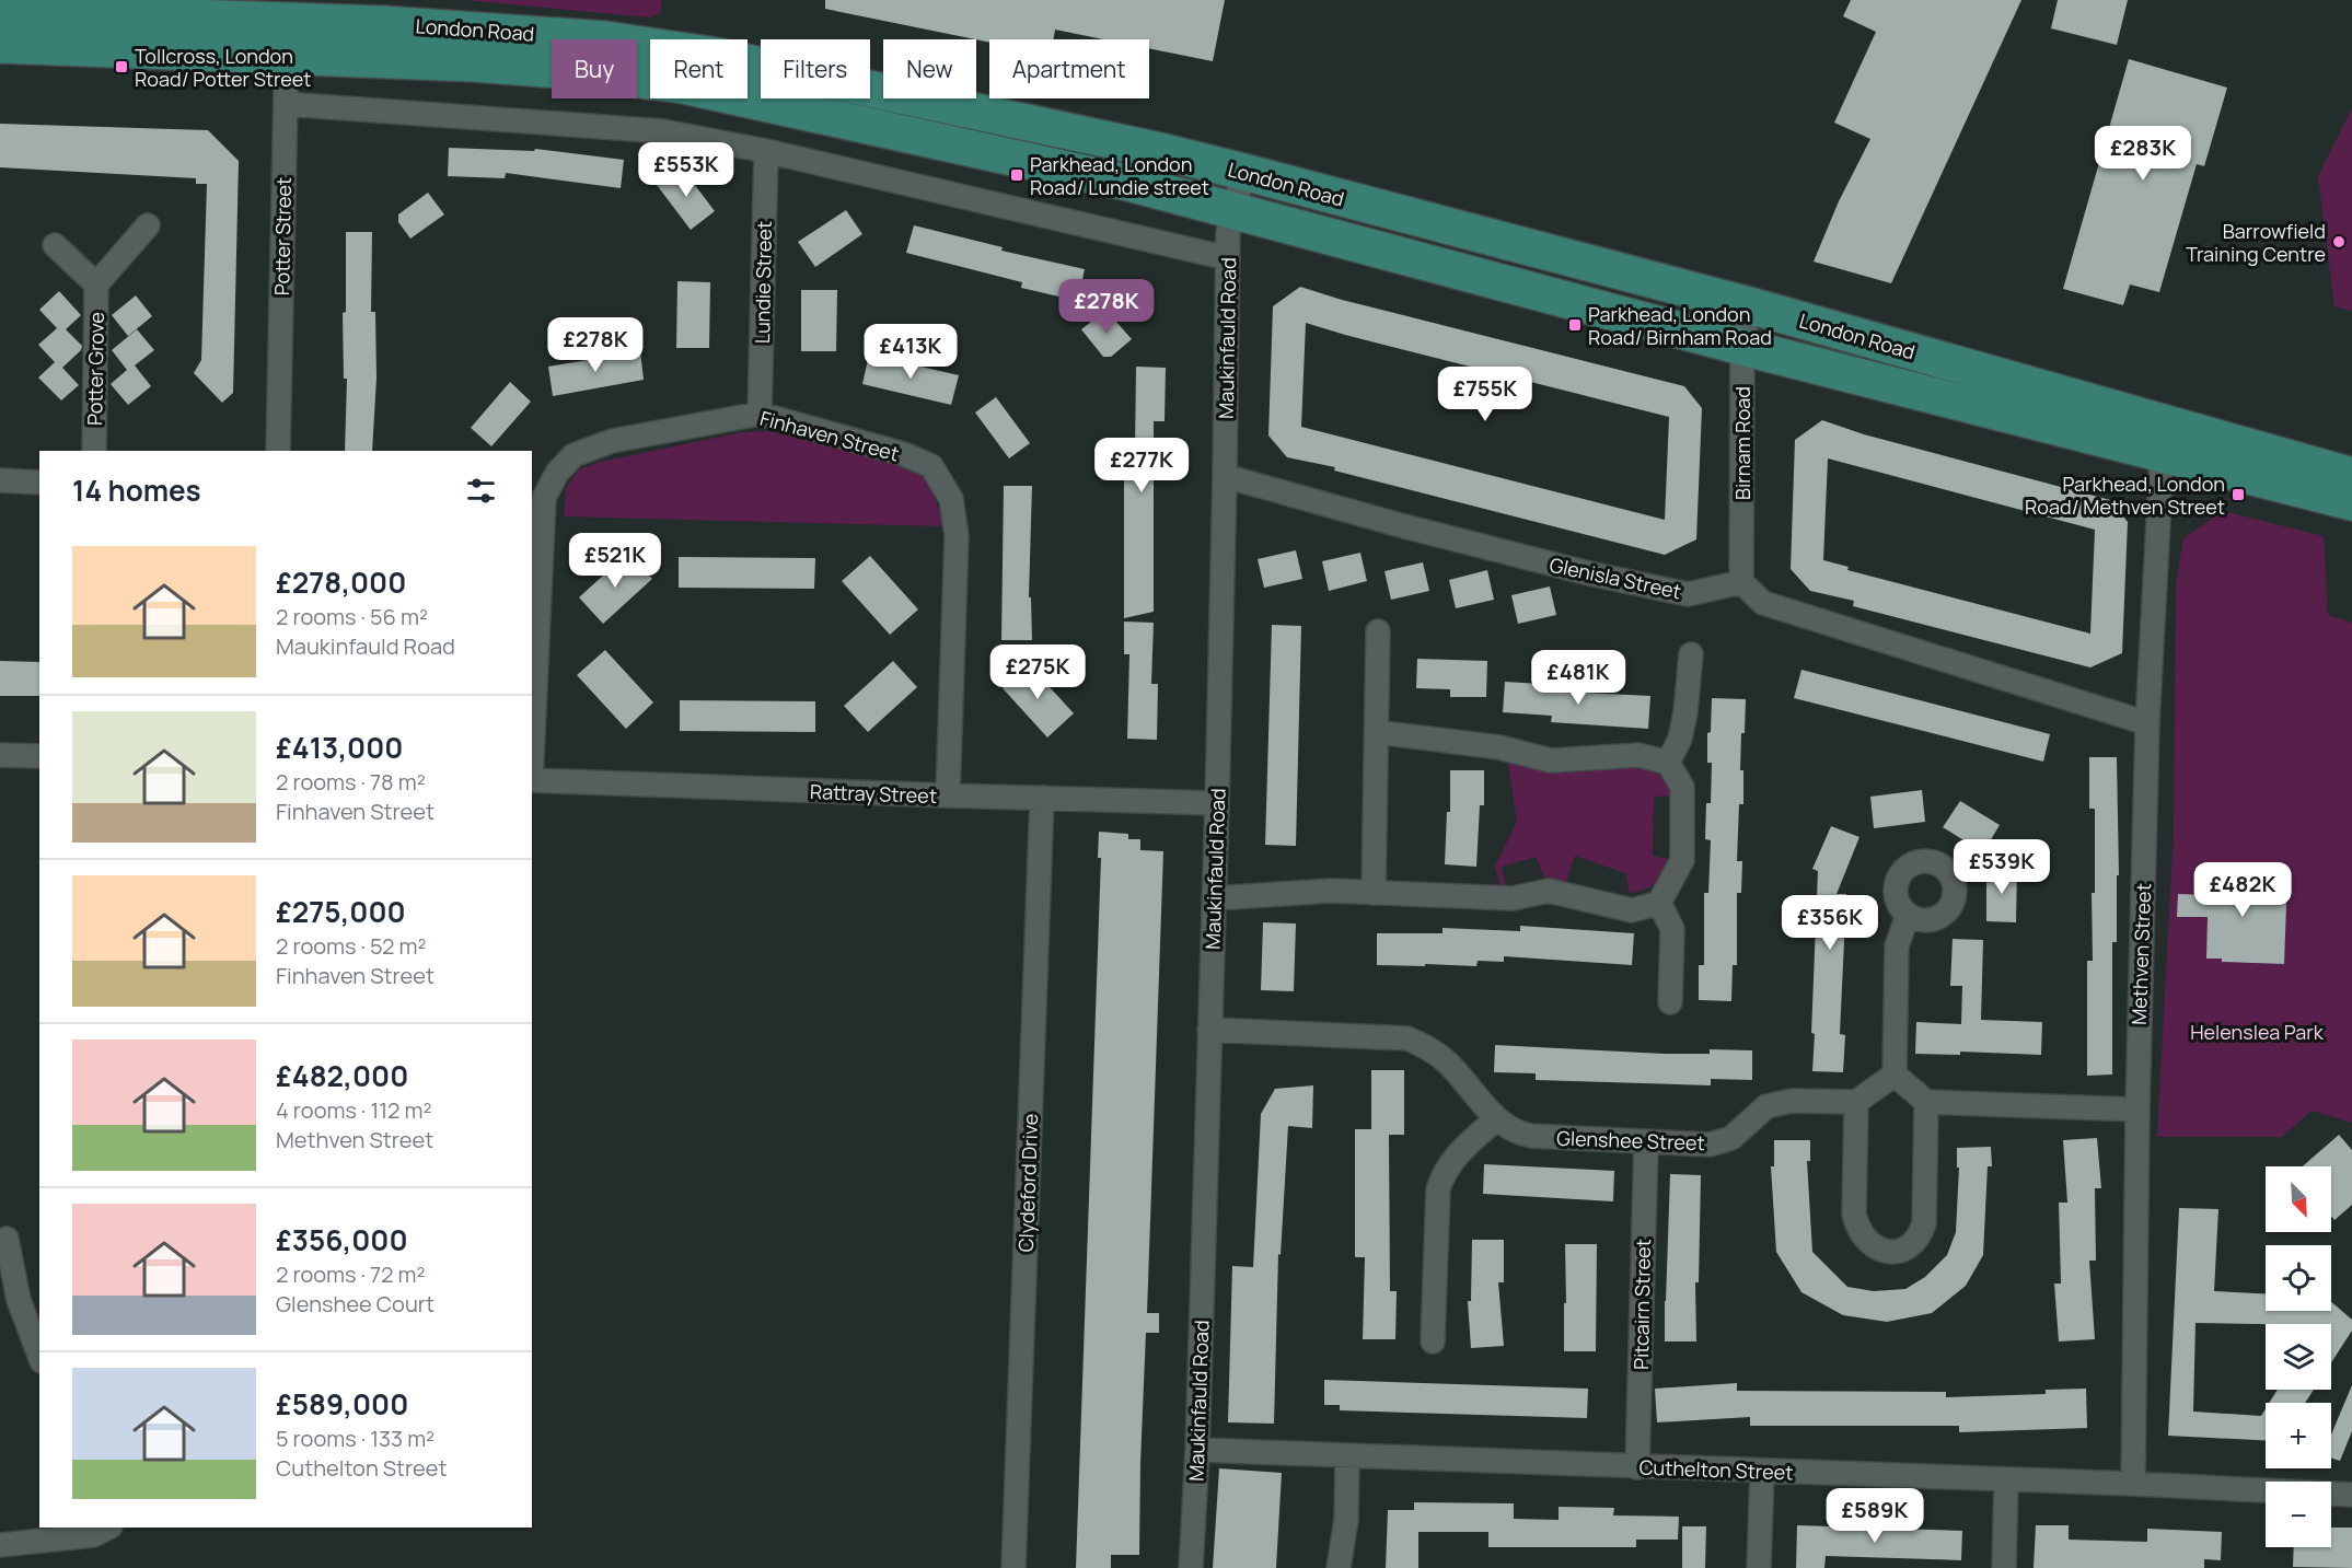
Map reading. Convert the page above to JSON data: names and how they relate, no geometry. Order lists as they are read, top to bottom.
{
  "streets": {
    "main road": ["London Road"],
    "street": [
      "Potter Street",
      "Lundie Street",
      "Maukinfauld Road",
      "Potter Grove",
      "Finhaven Street",
      "Birnam Road",
      "Glenisla Street",
      "Rattray Street",
      "Methven Street",
      "Glenshee Street",
      "Clydeford Drive",
      "Pitcairn Street",
      "Cuthelton Street"
    ]
  },
  "crossings": [
    ["London Road", "Potter Street"],
    ["London Road", "Maukinfauld Road"],
    ["London Road", "Birnam Road"],
    ["London Road", "Methven Street"],
    ["Lundie Street", "Finhaven Street"],
    ["Maukinfauld Road", "Glenisla Street"],
    ["Maukinfauld Road", "Rattray Street"],
    ["Maukinfauld Road", "Glenshee Street"],
    ["Maukinfauld Road", "Cuthelton Street"],
    ["Finhaven Street", "Rattray Street"],
    ["Birnam Road", "Glenisla Street"],
    ["Rattray Street", "Clydeford Drive"],
    ["Methven Street", "Cuthelton Street"],
    ["Glenshee Street", "Pitcairn Street"],
    ["Pitcairn Street", "Cuthelton Street"]
  ],
  "parks": ["Helenslea Park"],
  "places": {
    "transit": [
      "Tollcross, London Road/ Potter Street",
      "Parkhead, London Road/ Lundie street",
      "Parkhead, London Road/ Birnham Road",
      "Parkhead, London Road/ Methven Street"
    ],
    "other": ["Barrowfield Training Centre"]
  },
  "north": "bottom right",
  "page": {
    "chip": [
      "Buy",
      "Rent",
      "Filters",
      "New",
      "Apartment"
    ],
    "price": [
      "£283K",
      "£553K",
      "£278K",
      "£278K",
      "£413K",
      "£755K",
      "£277K",
      "£521K",
      "£275K",
      "£481K",
      "£539K",
      "£482K",
      "£356K",
      "£589K"
    ],
    "heading": "14 homes",
    "list": [
      {
        "name": "£278,000",
        "note": "2 rooms · 56 m² · Maukinfauld Road"
      },
      {
        "name": "£413,000",
        "note": "2 rooms · 78 m² · Finhaven Street"
      },
      {
        "name": "£275,000",
        "note": "2 rooms · 52 m² · Finhaven Street"
      },
      {
        "name": "£482,000",
        "note": "4 rooms · 112 m² · Methven Street"
      },
      {
        "name": "£356,000",
        "note": "2 rooms · 72 m² · Glenshee Court"
      },
      {
        "name": "£589,000",
        "note": "5 rooms · 133 m² · Cuthelton Street"
      }
    ],
    "map_buttons": ["+", "−"]
  }
}
